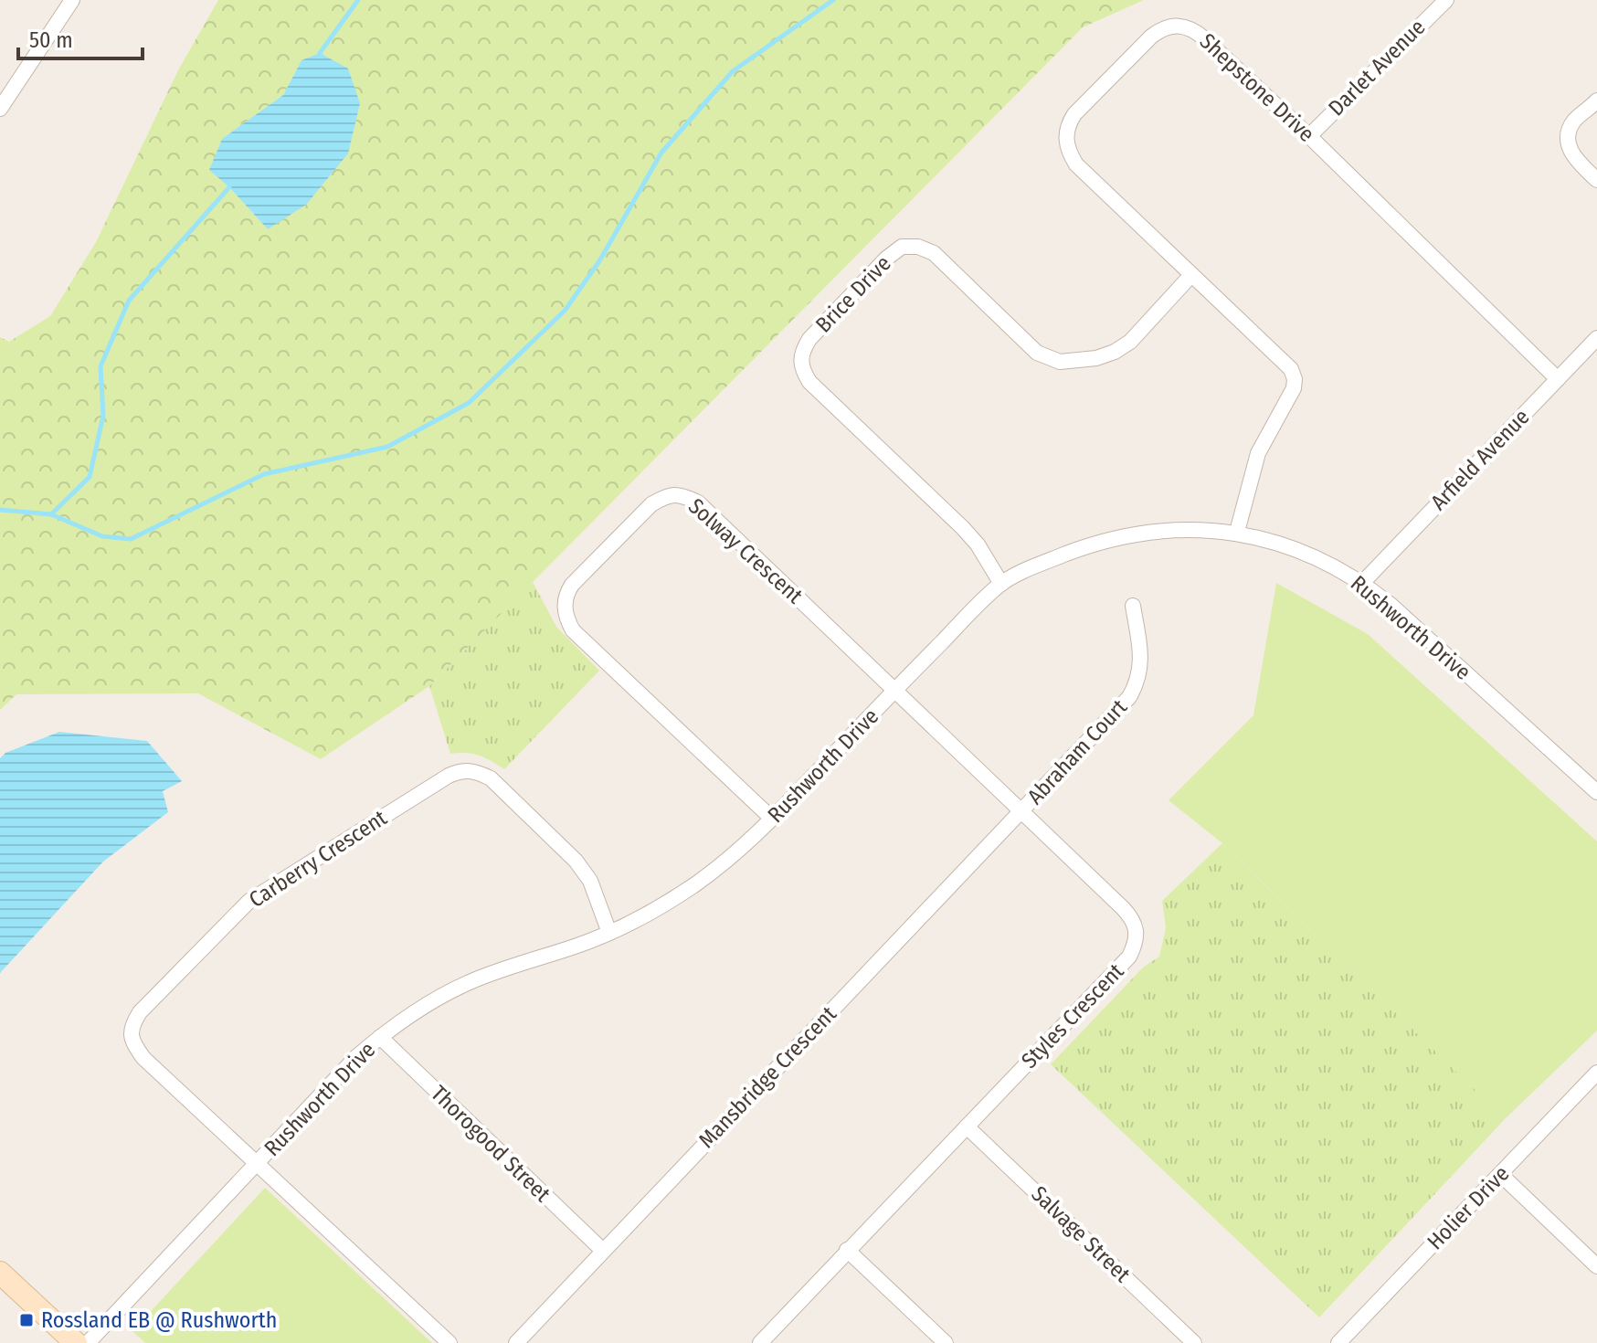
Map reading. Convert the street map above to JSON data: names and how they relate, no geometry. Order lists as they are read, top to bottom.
{
  "streets": {
    "street": [
      "Darlet Avenue",
      "Shepstone Drive",
      "Brice Drive",
      "Arfield Avenue",
      "Solway Crescent",
      "Rushworth Drive",
      "Abraham Court",
      "Carberry Crescent",
      "Styles Crescent",
      "Mansbridge Crescent",
      "Thorogood Street",
      "Holier Drive",
      "Salvage Street"
    ]
  },
  "crossings": [
    ["Darlet Avenue", "Shepstone Drive"],
    ["Shepstone Drive", "Brice Drive"],
    ["Shepstone Drive", "Arfield Avenue"],
    ["Shepstone Drive", "Rushworth Drive"],
    ["Brice Drive", "Rushworth Drive"],
    ["Arfield Avenue", "Rushworth Drive"],
    ["Solway Crescent", "Rushworth Drive"],
    ["Solway Crescent", "Styles Crescent"],
    ["Rushworth Drive", "Carberry Crescent"],
    ["Rushworth Drive", "Styles Crescent"],
    ["Rushworth Drive", "Thorogood Street"],
    ["Abraham Court", "Styles Crescent"],
    ["Abraham Court", "Mansbridge Crescent"],
    ["Styles Crescent", "Mansbridge Crescent"],
    ["Styles Crescent", "Salvage Street"],
    ["Mansbridge Crescent", "Thorogood Street"]
  ],
  "places": {
    "transit": ["Rossland EB @ Rushworth"]
  },
  "scale_bar": "50 m"
}
